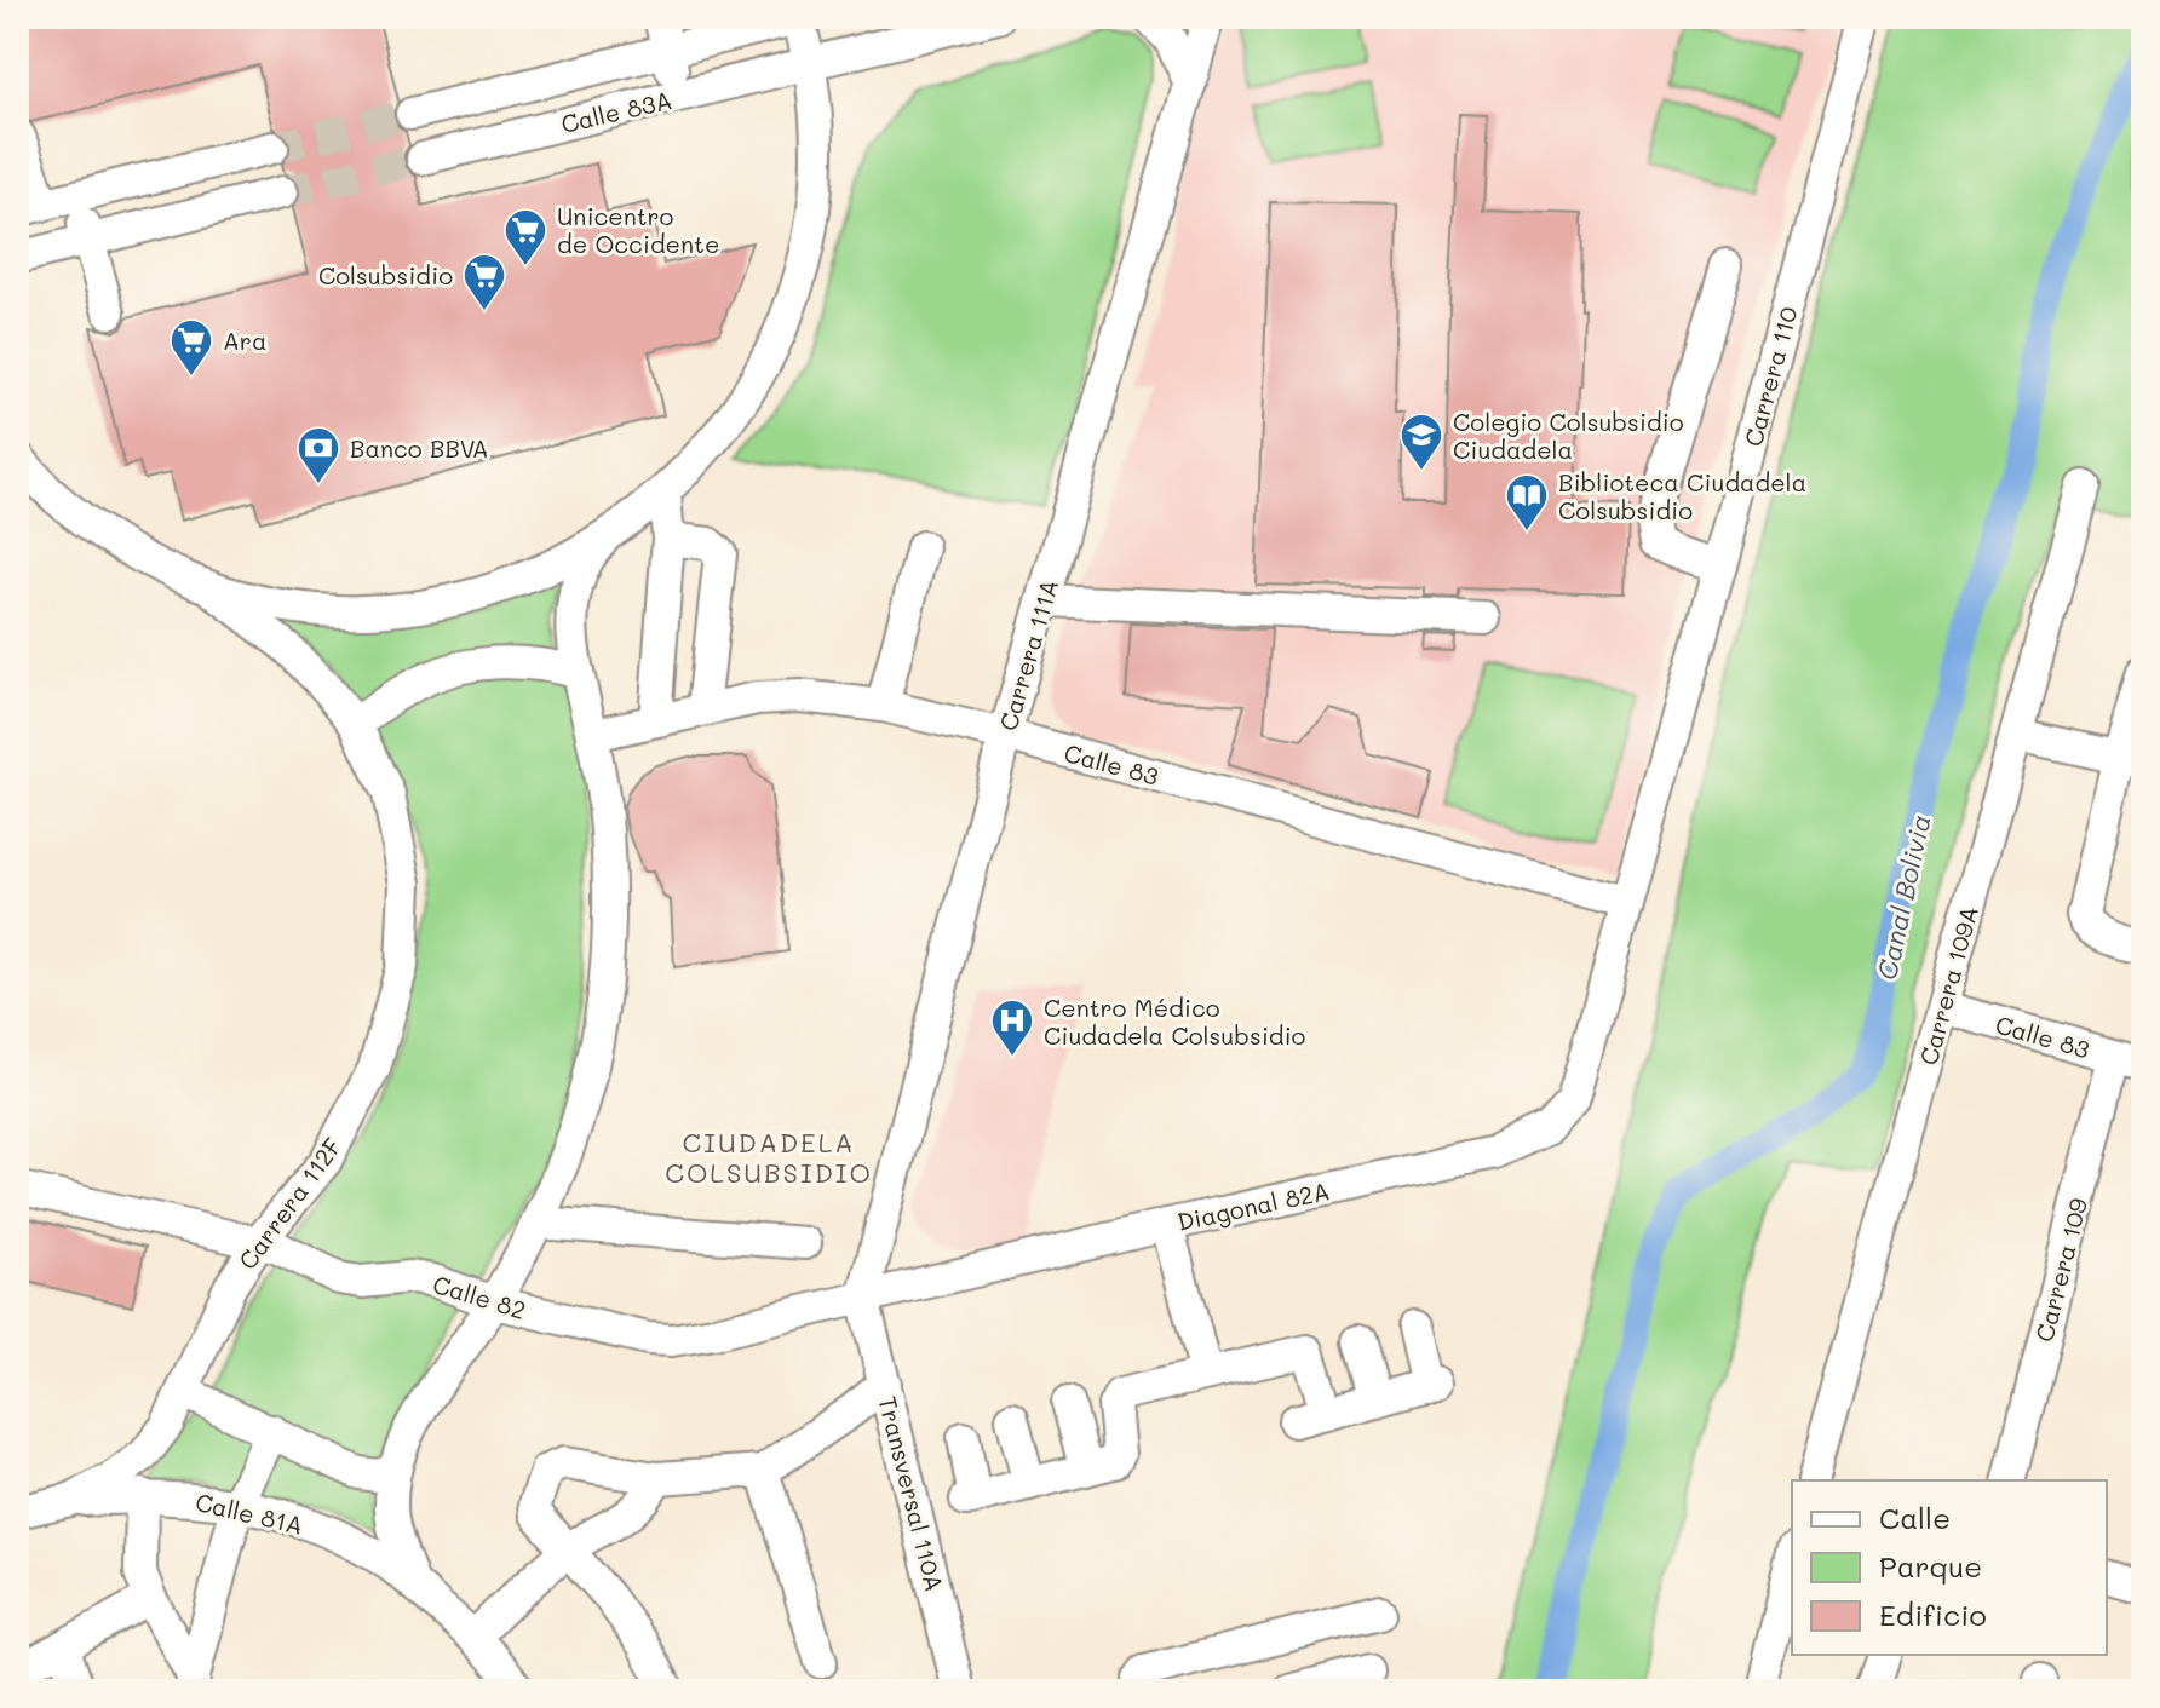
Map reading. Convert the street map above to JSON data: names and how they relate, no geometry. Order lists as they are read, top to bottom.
{
  "streets": {
    "street": [
      "Calle 83A",
      "Carrera 110",
      "Carrera 111A",
      "Calle 83",
      "Carrera 109A",
      "Carrera 112F",
      "Diagonal 82A",
      "Carrera 109",
      "Calle 82",
      "Transversal 110A",
      "Calle 81A"
    ]
  },
  "crossings": [
    ["Carrera 110", "Calle 83"],
    ["Carrera 110", "Diagonal 82A"],
    ["Carrera 111A", "Calle 83"],
    ["Carrera 111A", "Diagonal 82A"],
    ["Carrera 111A", "Transversal 110A"],
    ["Calle 83", "Carrera 109A"],
    ["Calle 83", "Diagonal 82A"],
    ["Calle 83", "Carrera 109"],
    ["Carrera 112F", "Calle 82"],
    ["Carrera 112F", "Calle 81A"],
    ["Diagonal 82A", "Calle 82"],
    ["Diagonal 82A", "Transversal 110A"]
  ],
  "districts": ["CIUDADELA COLSUBSIDIO"],
  "water": ["Canal Bolivia"],
  "places": {
    "supermarket": ["Unicentro de Occidente", "Colsubsidio", "Ara"],
    "school or university": ["Colegio Colsubsidio Ciudadela"],
    "bank": ["Banco BBVA"],
    "library": ["Biblioteca Ciudadela Colsubsidio"],
    "hospital": ["Centro Médico Ciudadela Colsubsidio"]
  },
  "legend": ["Calle", "Parque", "Edificio"]
}
